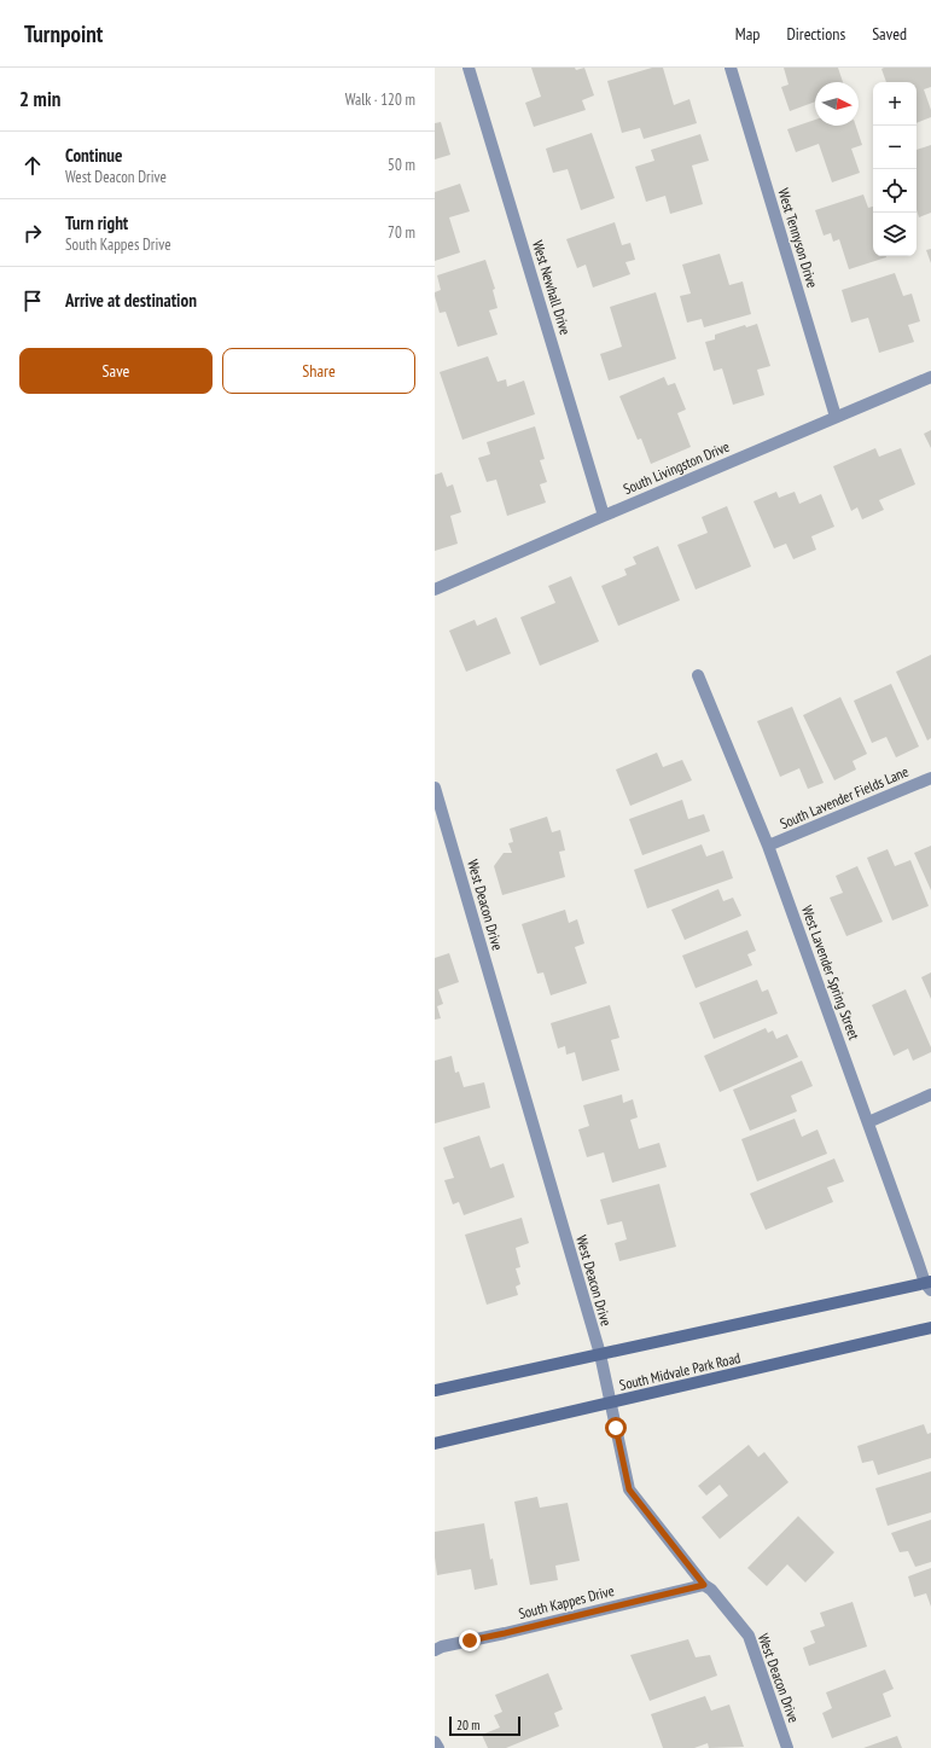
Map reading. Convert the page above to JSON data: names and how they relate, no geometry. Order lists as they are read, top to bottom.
{
  "streets": {
    "main road": ["South Midvale Park Road"],
    "street": [
      "West Tennyson Drive",
      "West Newhall Drive",
      "South Livingston Drive",
      "South Lavender Fields Lane",
      "West Deacon Drive",
      "West Lavender Spring Street",
      "South Kappes Drive"
    ]
  },
  "crossings": [
    ["West Tennyson Drive", "South Livingston Drive"],
    ["West Newhall Drive", "South Livingston Drive"],
    ["South Lavender Fields Lane", "West Lavender Spring Street"],
    ["West Deacon Drive", "South Midvale Park Road"],
    ["West Deacon Drive", "South Kappes Drive"]
  ],
  "scale_bar": "20 m",
  "north": "right",
  "page": {
    "header": "Turnpoint",
    "nav": ["Map", "Directions", "Saved"],
    "heading": ["2 min", "Walk · 120 m"],
    "map_buttons": ["+", "−"],
    "list": [
      ["Continue", "West Deacon Drive", "50 m"],
      ["Turn right", "South Kappes Drive", "70 m"],
      "Arrive at destination"
    ],
    "buttons": ["Save", "Share"],
    "scale": "20 m"
  }
}
